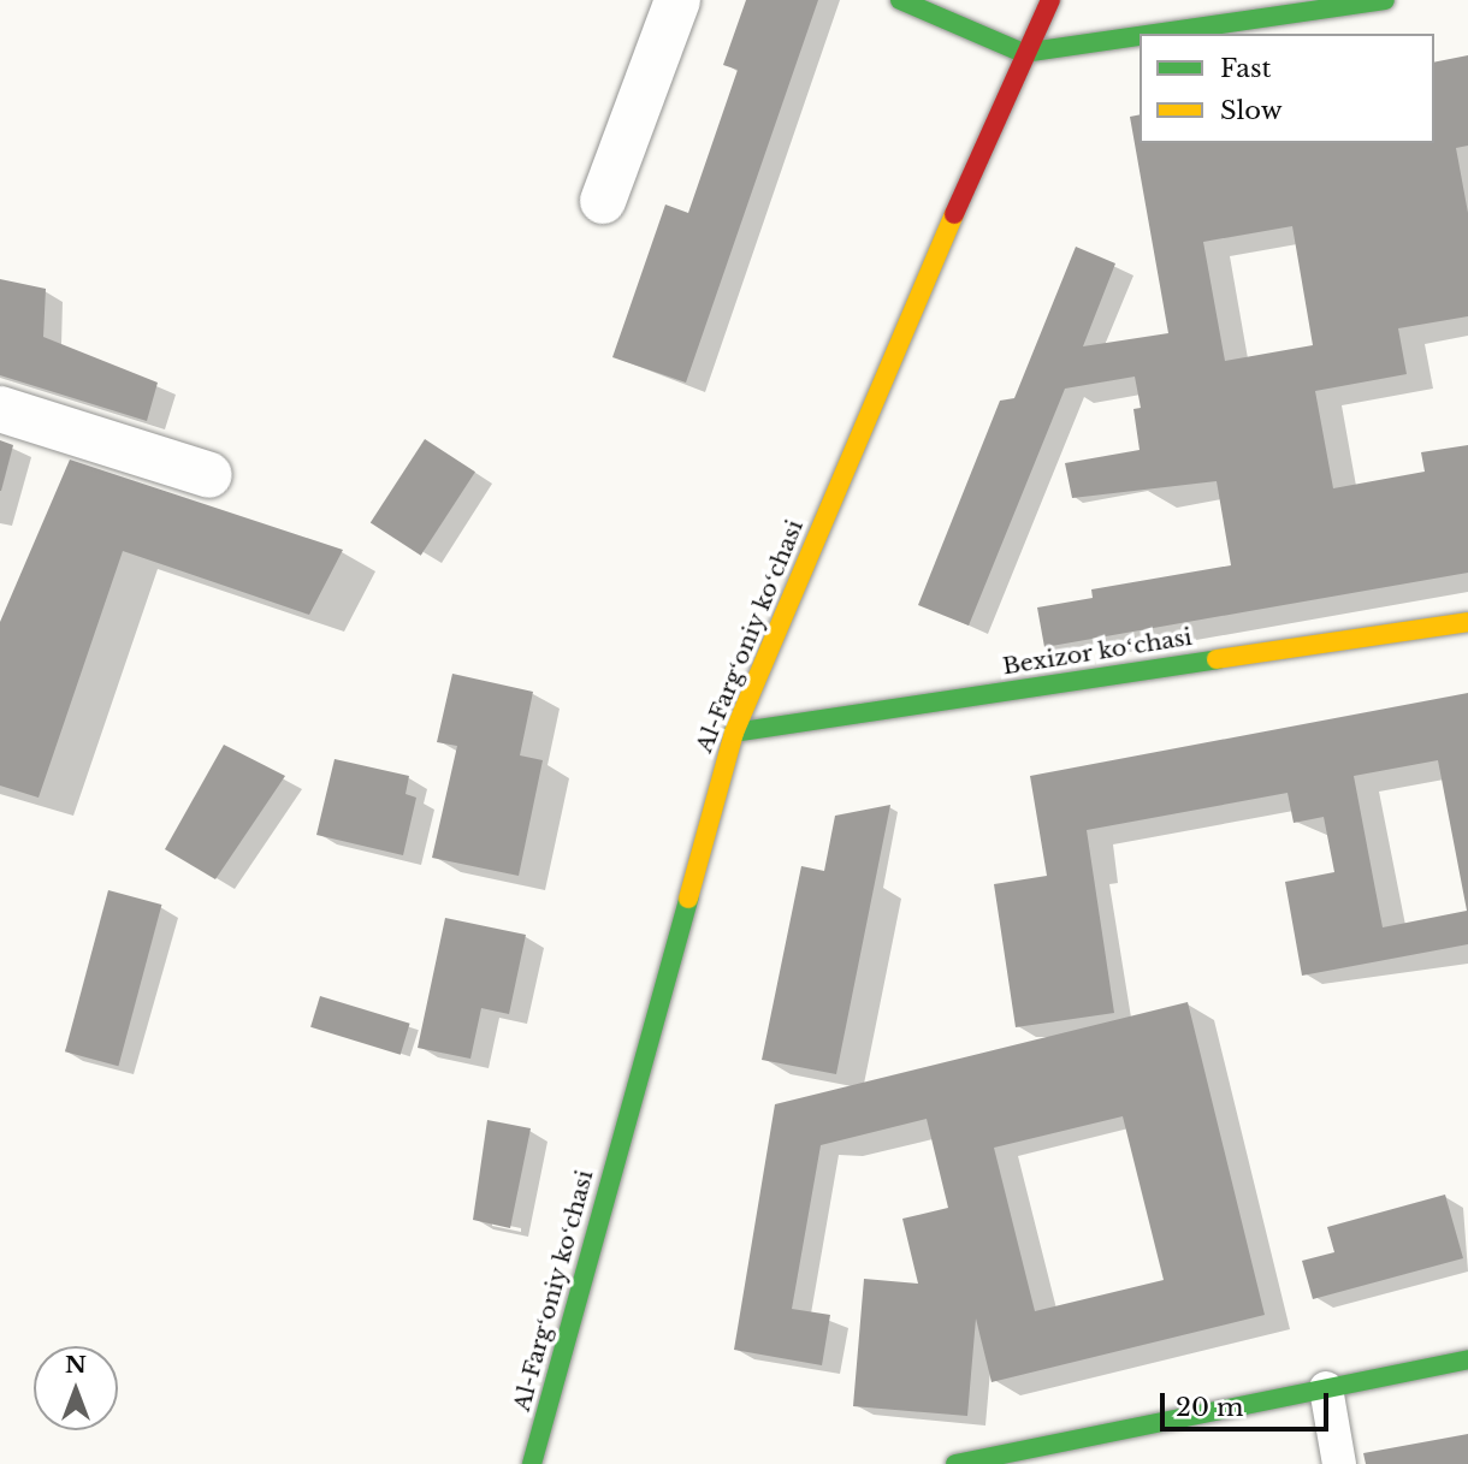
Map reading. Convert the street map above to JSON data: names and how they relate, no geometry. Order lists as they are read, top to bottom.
{
  "streets": {
    "main road": ["Al-Fargʻoniy koʻchasi", "Bexizor koʻchasi"]
  },
  "crossings": [
    ["Al-Fargʻoniy koʻchasi", "Bexizor koʻchasi"]
  ],
  "legend": ["Fast", "Slow"],
  "scale_bar": "20 m",
  "north": "top"
}
